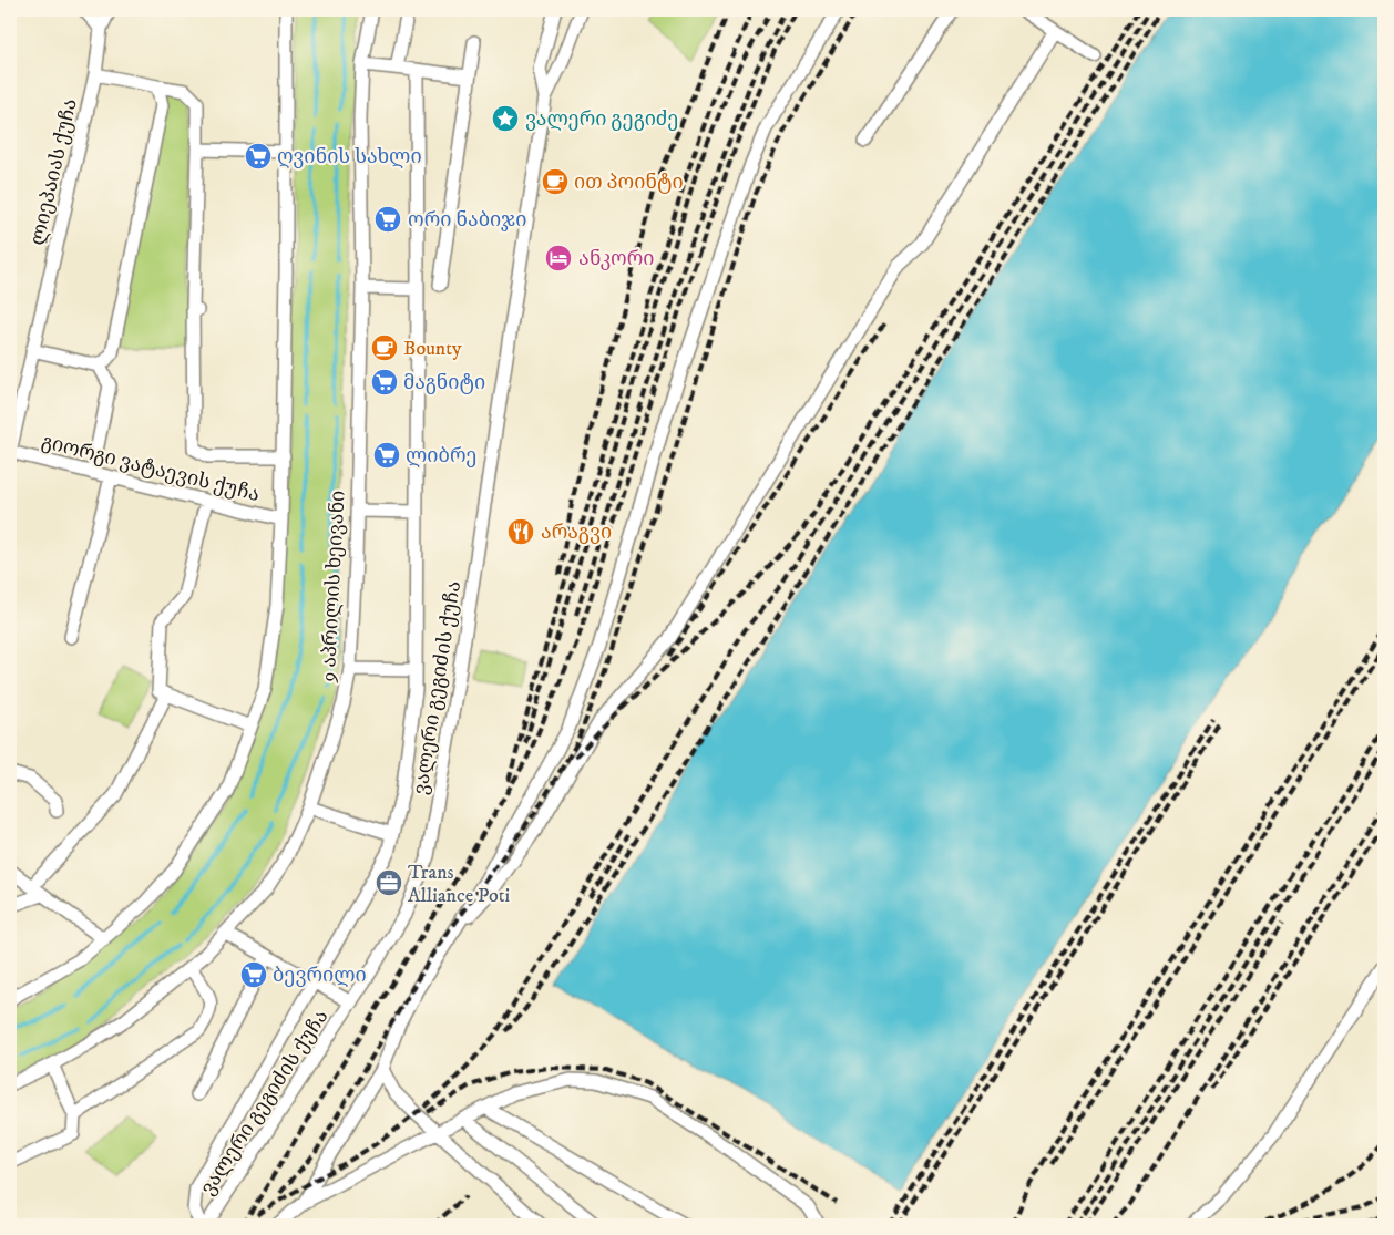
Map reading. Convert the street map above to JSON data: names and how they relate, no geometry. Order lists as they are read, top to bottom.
{
  "streets": {
    "street": [
      "ლიეპაიას ქუჩა",
      "გიორგი ვატაევის ქუჩა",
      "9 აპრილის ხეივანი",
      "ვალერი გეგიძის ქუჩა"
    ]
  },
  "crossings": [
    ["ლიეპაიას ქუჩა", "გიორგი ვატაევის ქუჩა"]
  ],
  "places": {
    "place": ["ვალერი გეგიძე"],
    "supermarket": [
      "ღვინის სახლი",
      "ორი ნაბიჯი",
      "მაგნიტი",
      "ლიბრე",
      "ბევრილი"
    ],
    "cafe": ["ით პოინტი", "Bounty"],
    "hotel": ["ანკორი"],
    "restaurant": ["არაგვი"],
    "office": ["Trans Alliance Poti"]
  }
}
